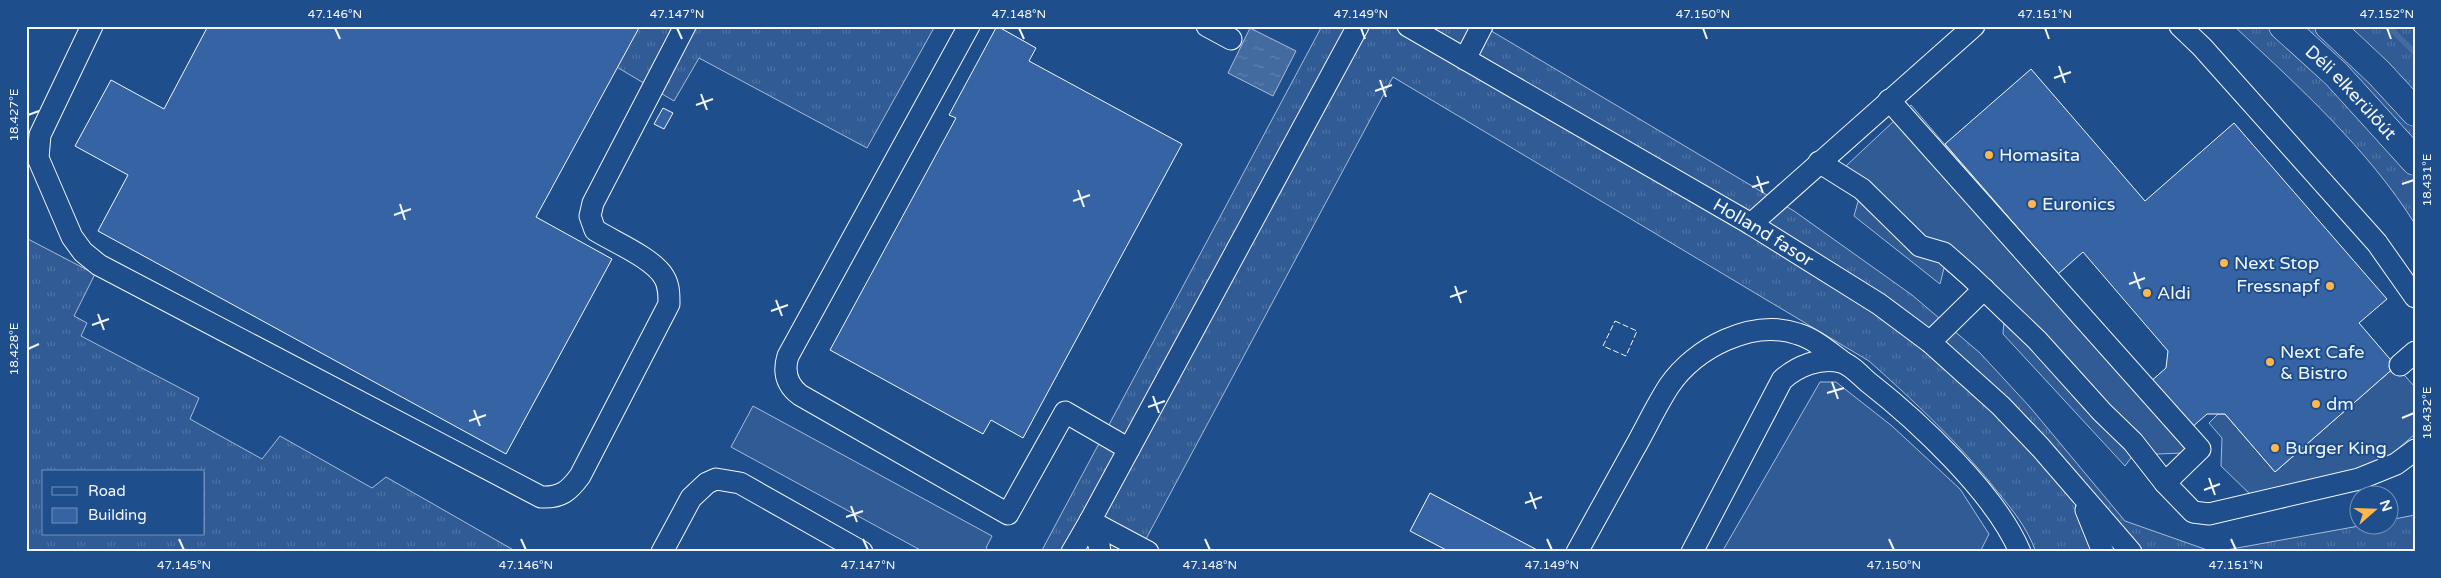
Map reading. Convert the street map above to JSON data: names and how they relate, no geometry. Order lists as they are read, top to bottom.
{
  "streets": {
    "main road": ["Déli elkerülőút"],
    "street": ["Holland fasor"]
  },
  "places": [
    "Homasita",
    "Euronics",
    "Next Stop",
    "Fressnapf",
    "Aldi",
    "Next Cafe & Bistro",
    "dm",
    "Burger King"
  ],
  "legend": ["Road", "Building"],
  "north": "right",
  "coordinates": [
    "47.146°N",
    "47.147°N",
    "47.148°N",
    "47.149°N",
    "47.150°N",
    "47.151°N",
    "47.152°N",
    "18.427°E",
    "18.431°E",
    "18.428°E",
    "18.432°E",
    "47.145°N"
  ]
}
